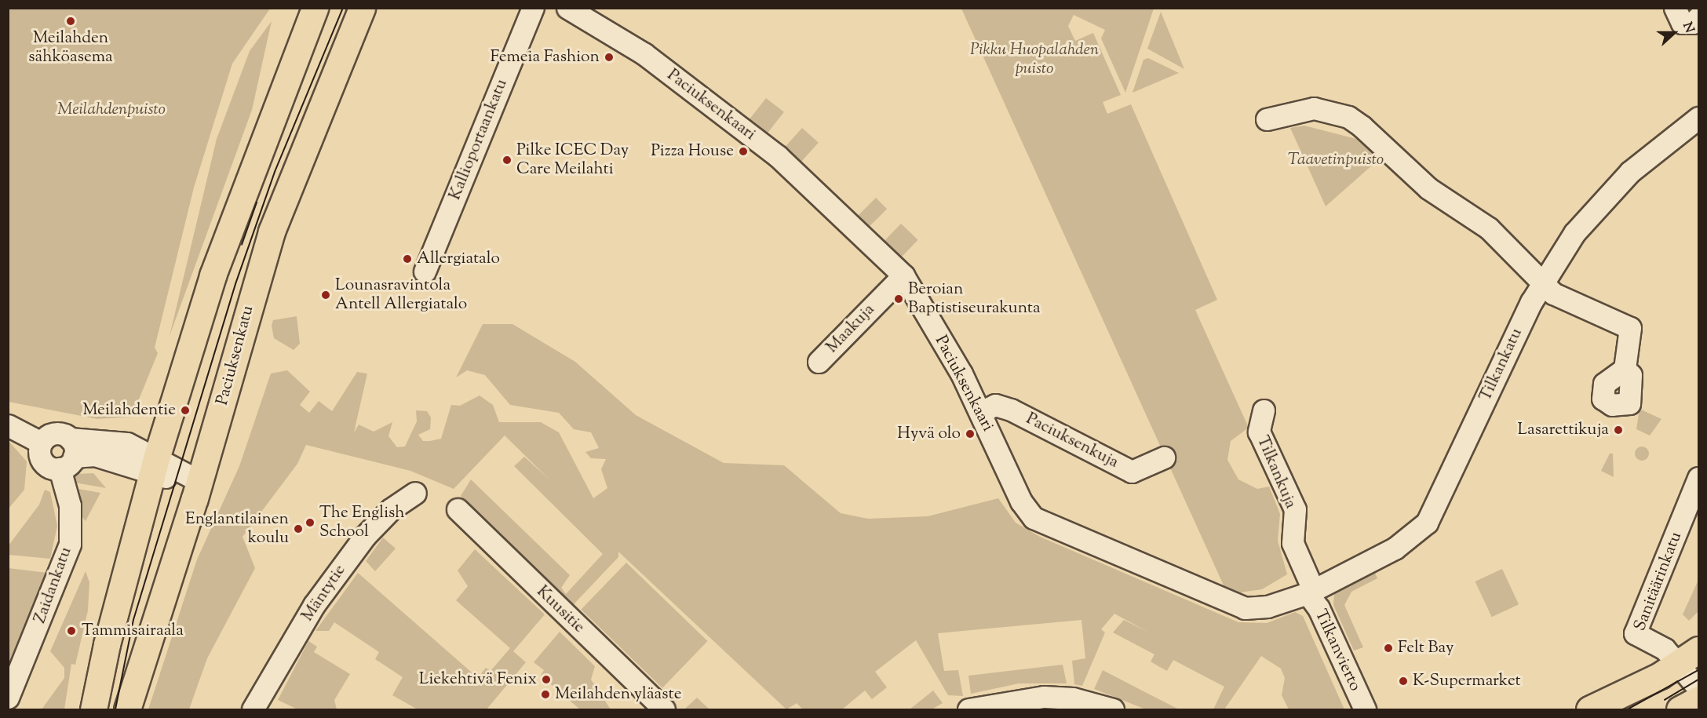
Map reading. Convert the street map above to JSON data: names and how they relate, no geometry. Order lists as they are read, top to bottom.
{
  "streets": {
    "main road": ["Paciuksenkatu"],
    "street": [
      "Paciuksenkaari",
      "Kallioportaankatu",
      "Maakuja",
      "Tilkankatu",
      "Paciuksenkuja",
      "Tilkankuja",
      "Sanitäärinkatu",
      "Zaidankatu",
      "Mäntytie",
      "Kuusitie",
      "Tilkanvierto"
    ]
  },
  "crossings": [
    ["Paciuksenkaari", "Maakuja"],
    ["Paciuksenkaari", "Tilkankatu"],
    ["Paciuksenkaari", "Paciuksenkuja"],
    ["Paciuksenkaari", "Tilkankuja"],
    ["Paciuksenkaari", "Tilkanvierto"],
    ["Tilkankatu", "Tilkankuja"],
    ["Tilkankatu", "Tilkanvierto"],
    ["Tilkankuja", "Tilkanvierto"]
  ],
  "parks": ["Pikku Huopalahden puisto", "Meilahdenpuisto", "Taavetinpuisto"],
  "places": [
    "Meilahden sähköasema",
    "Femeia Fashion",
    "Pizza House",
    "Pilke ICEC Day Care Meilahti",
    "Allergiatalo",
    "Lounasravintola Antell Allergiatalo",
    "Beroian Baptistiseurakunta",
    "Meilahdentie",
    "Lasarettikuja",
    "Hyvä olo",
    "The English School",
    "Englantilainen koulu",
    "Tammisairaala",
    "Felt Bay",
    "Liekehtivä Fenix",
    "K-Supermarket",
    "Meilahden yläaste"
  ],
  "north": "right"
}
